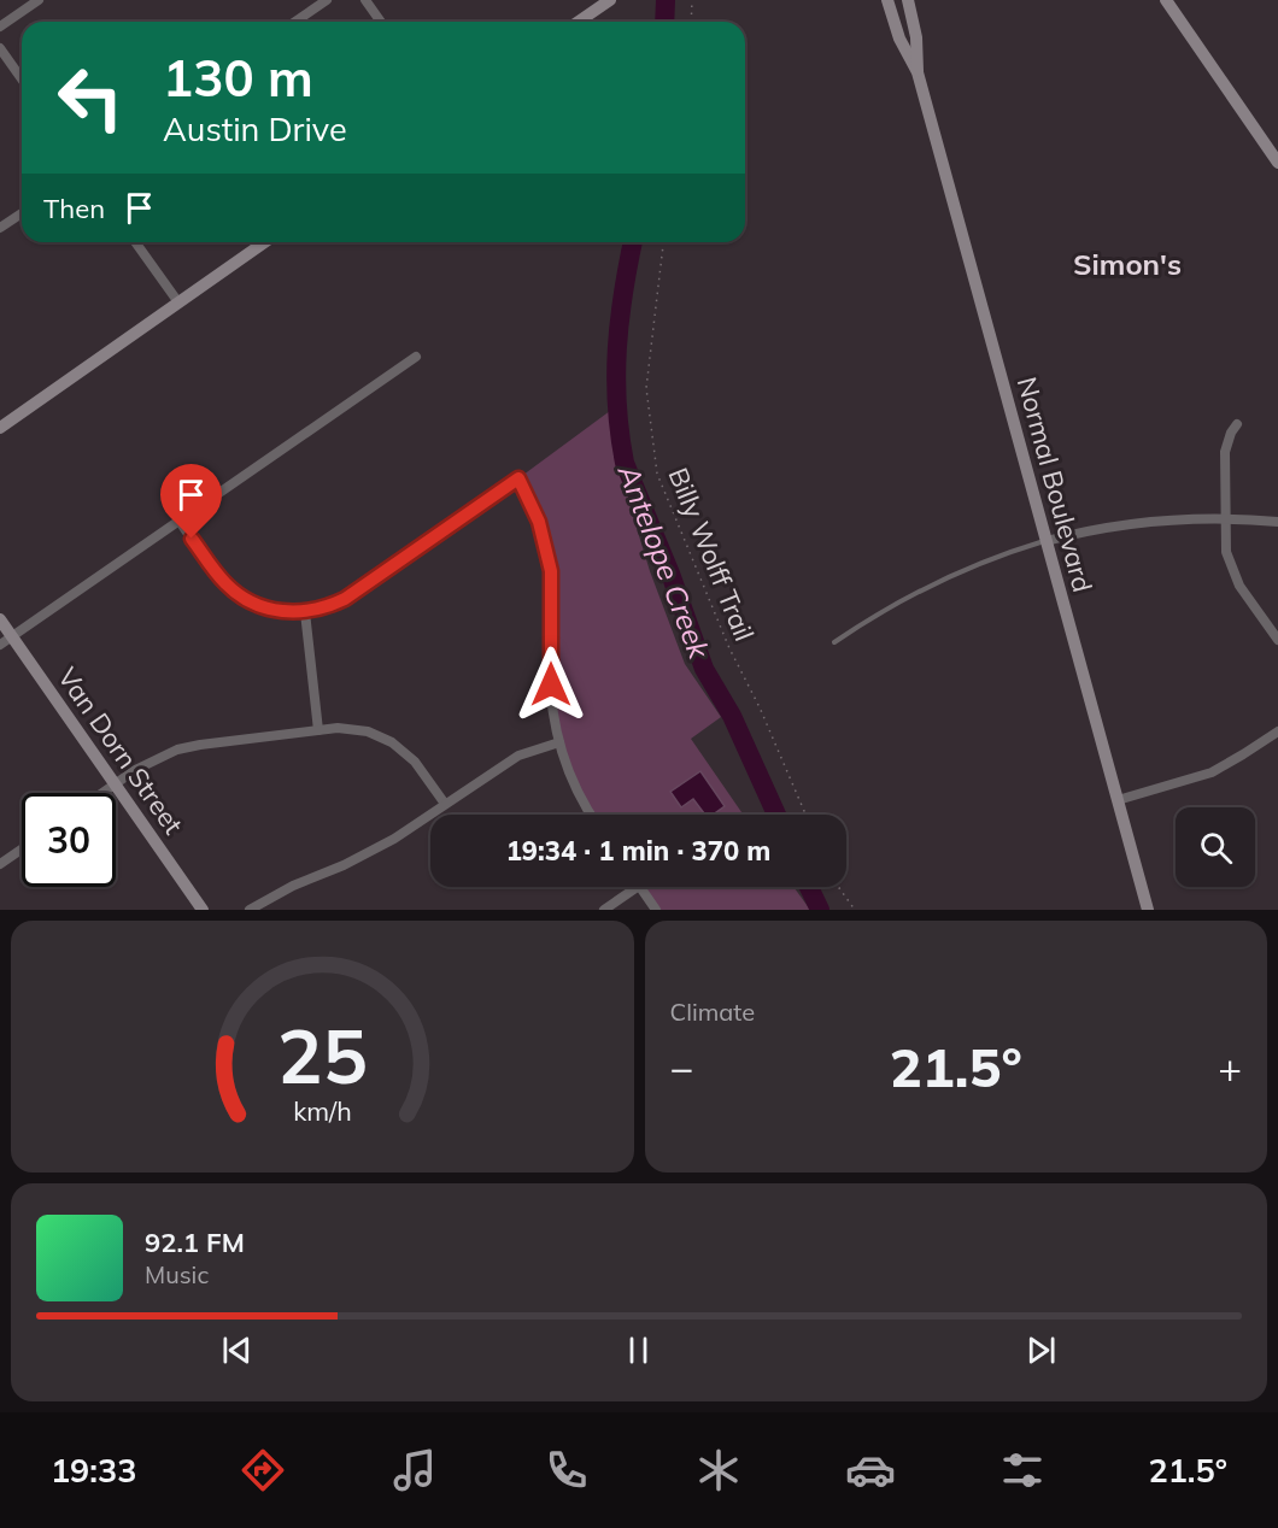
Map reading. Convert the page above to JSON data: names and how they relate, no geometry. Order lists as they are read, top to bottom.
{
  "streets": {
    "main road": ["Normal Boulevard", "Van Dorn Street"],
    "path": ["Billy Wolff Trail"]
  },
  "districts": ["Simon's"],
  "water": ["Antelope Creek"],
  "page": {
    "turn": ["130 m", "Austin Drive"],
    "then": "Then",
    "limit": "30",
    "trip": "19:34 · 1 min · 370 m",
    "tile": "Climate",
    "heat": ["−", "21.5°", "+"],
    "song": ["92.1 FM", "Music"],
    "tabs": ["19:33", "21.5°"],
    "gauge": ["25", "km/h"]
  }
}
